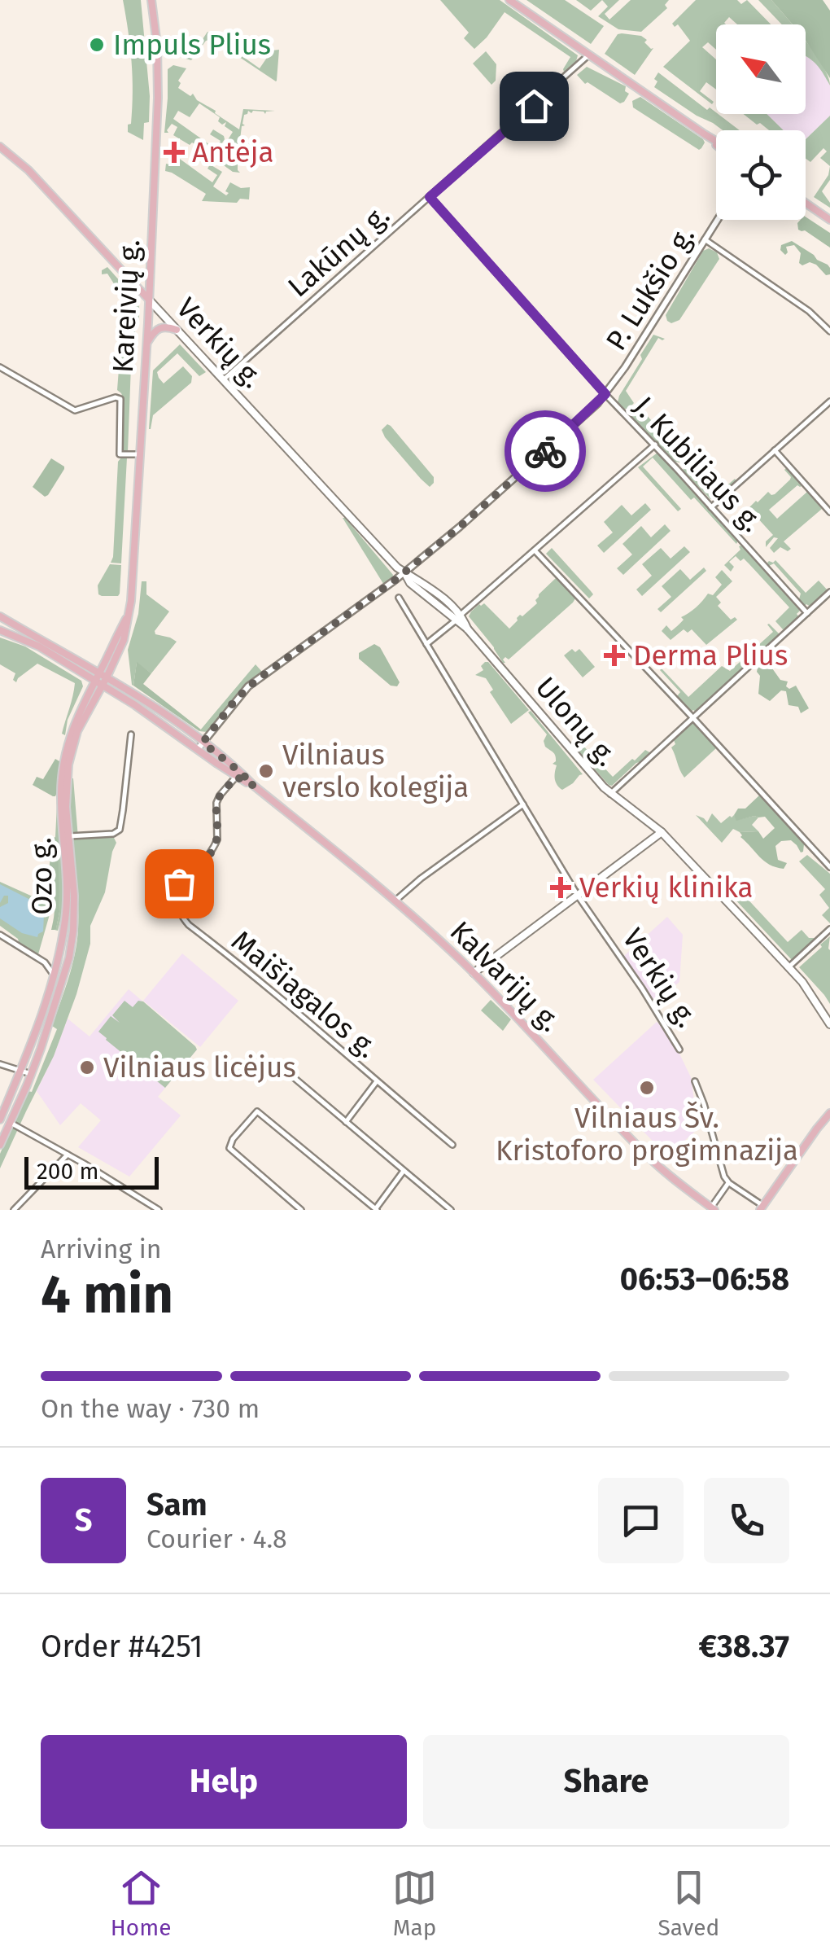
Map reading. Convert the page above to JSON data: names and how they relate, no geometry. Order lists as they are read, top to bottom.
{
  "streets": {
    "main road": [
      "Kareivių g.",
      "Verkių g.",
      "Ulonų g.",
      "Ozo g.",
      "Kalvarijų g."
    ],
    "street": [
      "Lakūnų g.",
      "P. Lukšio g.",
      "J. Kubiliaus g.",
      "Maišiagalos g."
    ]
  },
  "crossings": [
    ["Lakūnų g.", "Verkių g."],
    ["Lakūnų g.", "J. Kubiliaus g."],
    ["P. Lukšio g.", "Verkių g."],
    ["P. Lukšio g.", "J. Kubiliaus g."],
    ["P. Lukšio g.", "Ulonų g."],
    ["P. Lukšio g.", "Kalvarijų g."],
    ["Kareivių g.", "Verkių g."],
    ["Kareivių g.", "Ozo g."],
    ["Kareivių g.", "Kalvarijų g."],
    ["Verkių g.", "Ulonų g."],
    ["Ozo g.", "Kalvarijų g."],
    ["Kalvarijų g.", "Maišiagalos g."]
  ],
  "places": {
    "other": [
      "Impuls Plius",
      "Vilniaus verslo kolegija",
      "Vilniaus licėjus",
      "Vilniaus Šv. Kristoforo progimnazija"
    ],
    "health": ["Antėja", "Derma Plius", "Verkių klinika"]
  },
  "scale_bar": "200 m",
  "north": "top left",
  "page": {
    "scale": "200 m",
    "heading": ["4 min", "Arriving in", "06:53–06:58"],
    "panel": [
      "Sam",
      "Courier · 4.8",
      "Order #4251",
      "€38.37"
    ],
    "bar": "On the way · 730 m",
    "round": "S",
    "buttons": ["Help", "Share"],
    "tabs": ["Home", "Map", "Saved"]
  }
}
